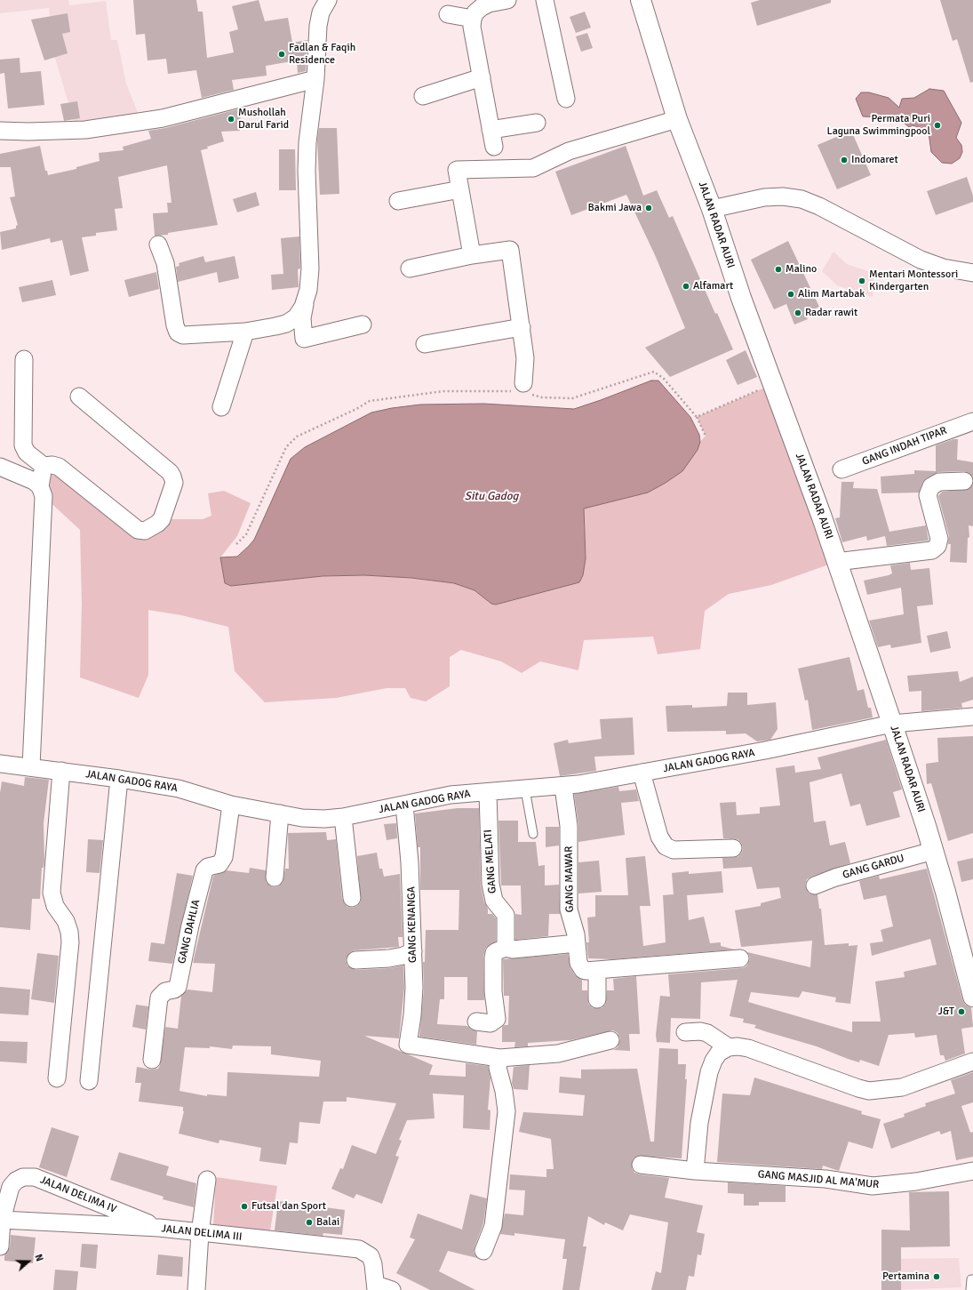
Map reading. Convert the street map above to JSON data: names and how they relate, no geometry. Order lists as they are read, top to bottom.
{
  "streets": {
    "main road": ["JALAN RADAR AURI"],
    "street": [
      "GANG INDAH TIPAR",
      "JALAN GADOG RAYA",
      "GANG MELATI",
      "GANG GARDU",
      "GANG MAWAR",
      "GANG KENANGA",
      "GANG DAHLIA",
      "GANG MASJID AL MA'MUR",
      "JALAN DELIMA IV",
      "JALAN DELIMA III"
    ]
  },
  "crossings": [
    ["JALAN RADAR AURI", "JALAN GADOG RAYA"],
    ["JALAN RADAR AURI", "GANG GARDU"],
    ["JALAN GADOG RAYA", "GANG MELATI"],
    ["JALAN GADOG RAYA", "GANG MAWAR"],
    ["JALAN GADOG RAYA", "GANG KENANGA"],
    ["JALAN GADOG RAYA", "GANG DAHLIA"],
    ["JALAN DELIMA IV", "JALAN DELIMA III"]
  ],
  "water": ["Situ Gadog"],
  "places": [
    "Fadlan & Faqih Residence",
    "Mushollah Darul Farid",
    "Permata Puri Laguna Swimmingpool",
    "Indomaret",
    "Bakmi Jawa",
    "Malino",
    "Mentari Montessori Kindergarten",
    "Alfamart",
    "Alim Martabak",
    "Radar rawit",
    "J&T",
    "Futsal dan Sport",
    "Balai",
    "Pertamina"
  ],
  "north": "right"
}
